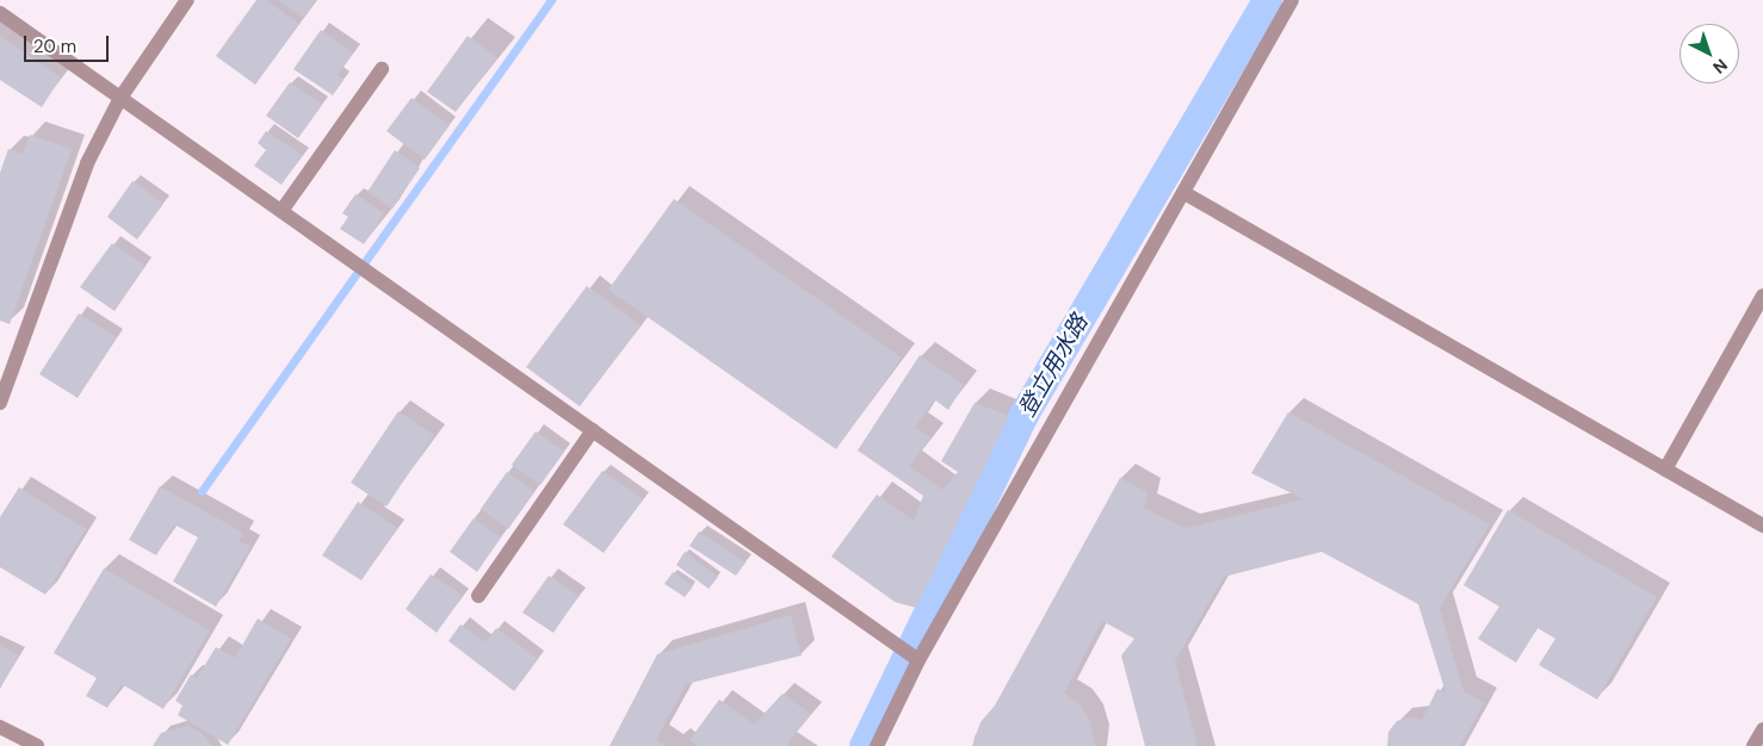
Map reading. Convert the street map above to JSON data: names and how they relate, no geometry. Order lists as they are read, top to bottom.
{
  "water": ["登立用水路"],
  "scale_bar": "20 m",
  "north": "bottom right"
}
